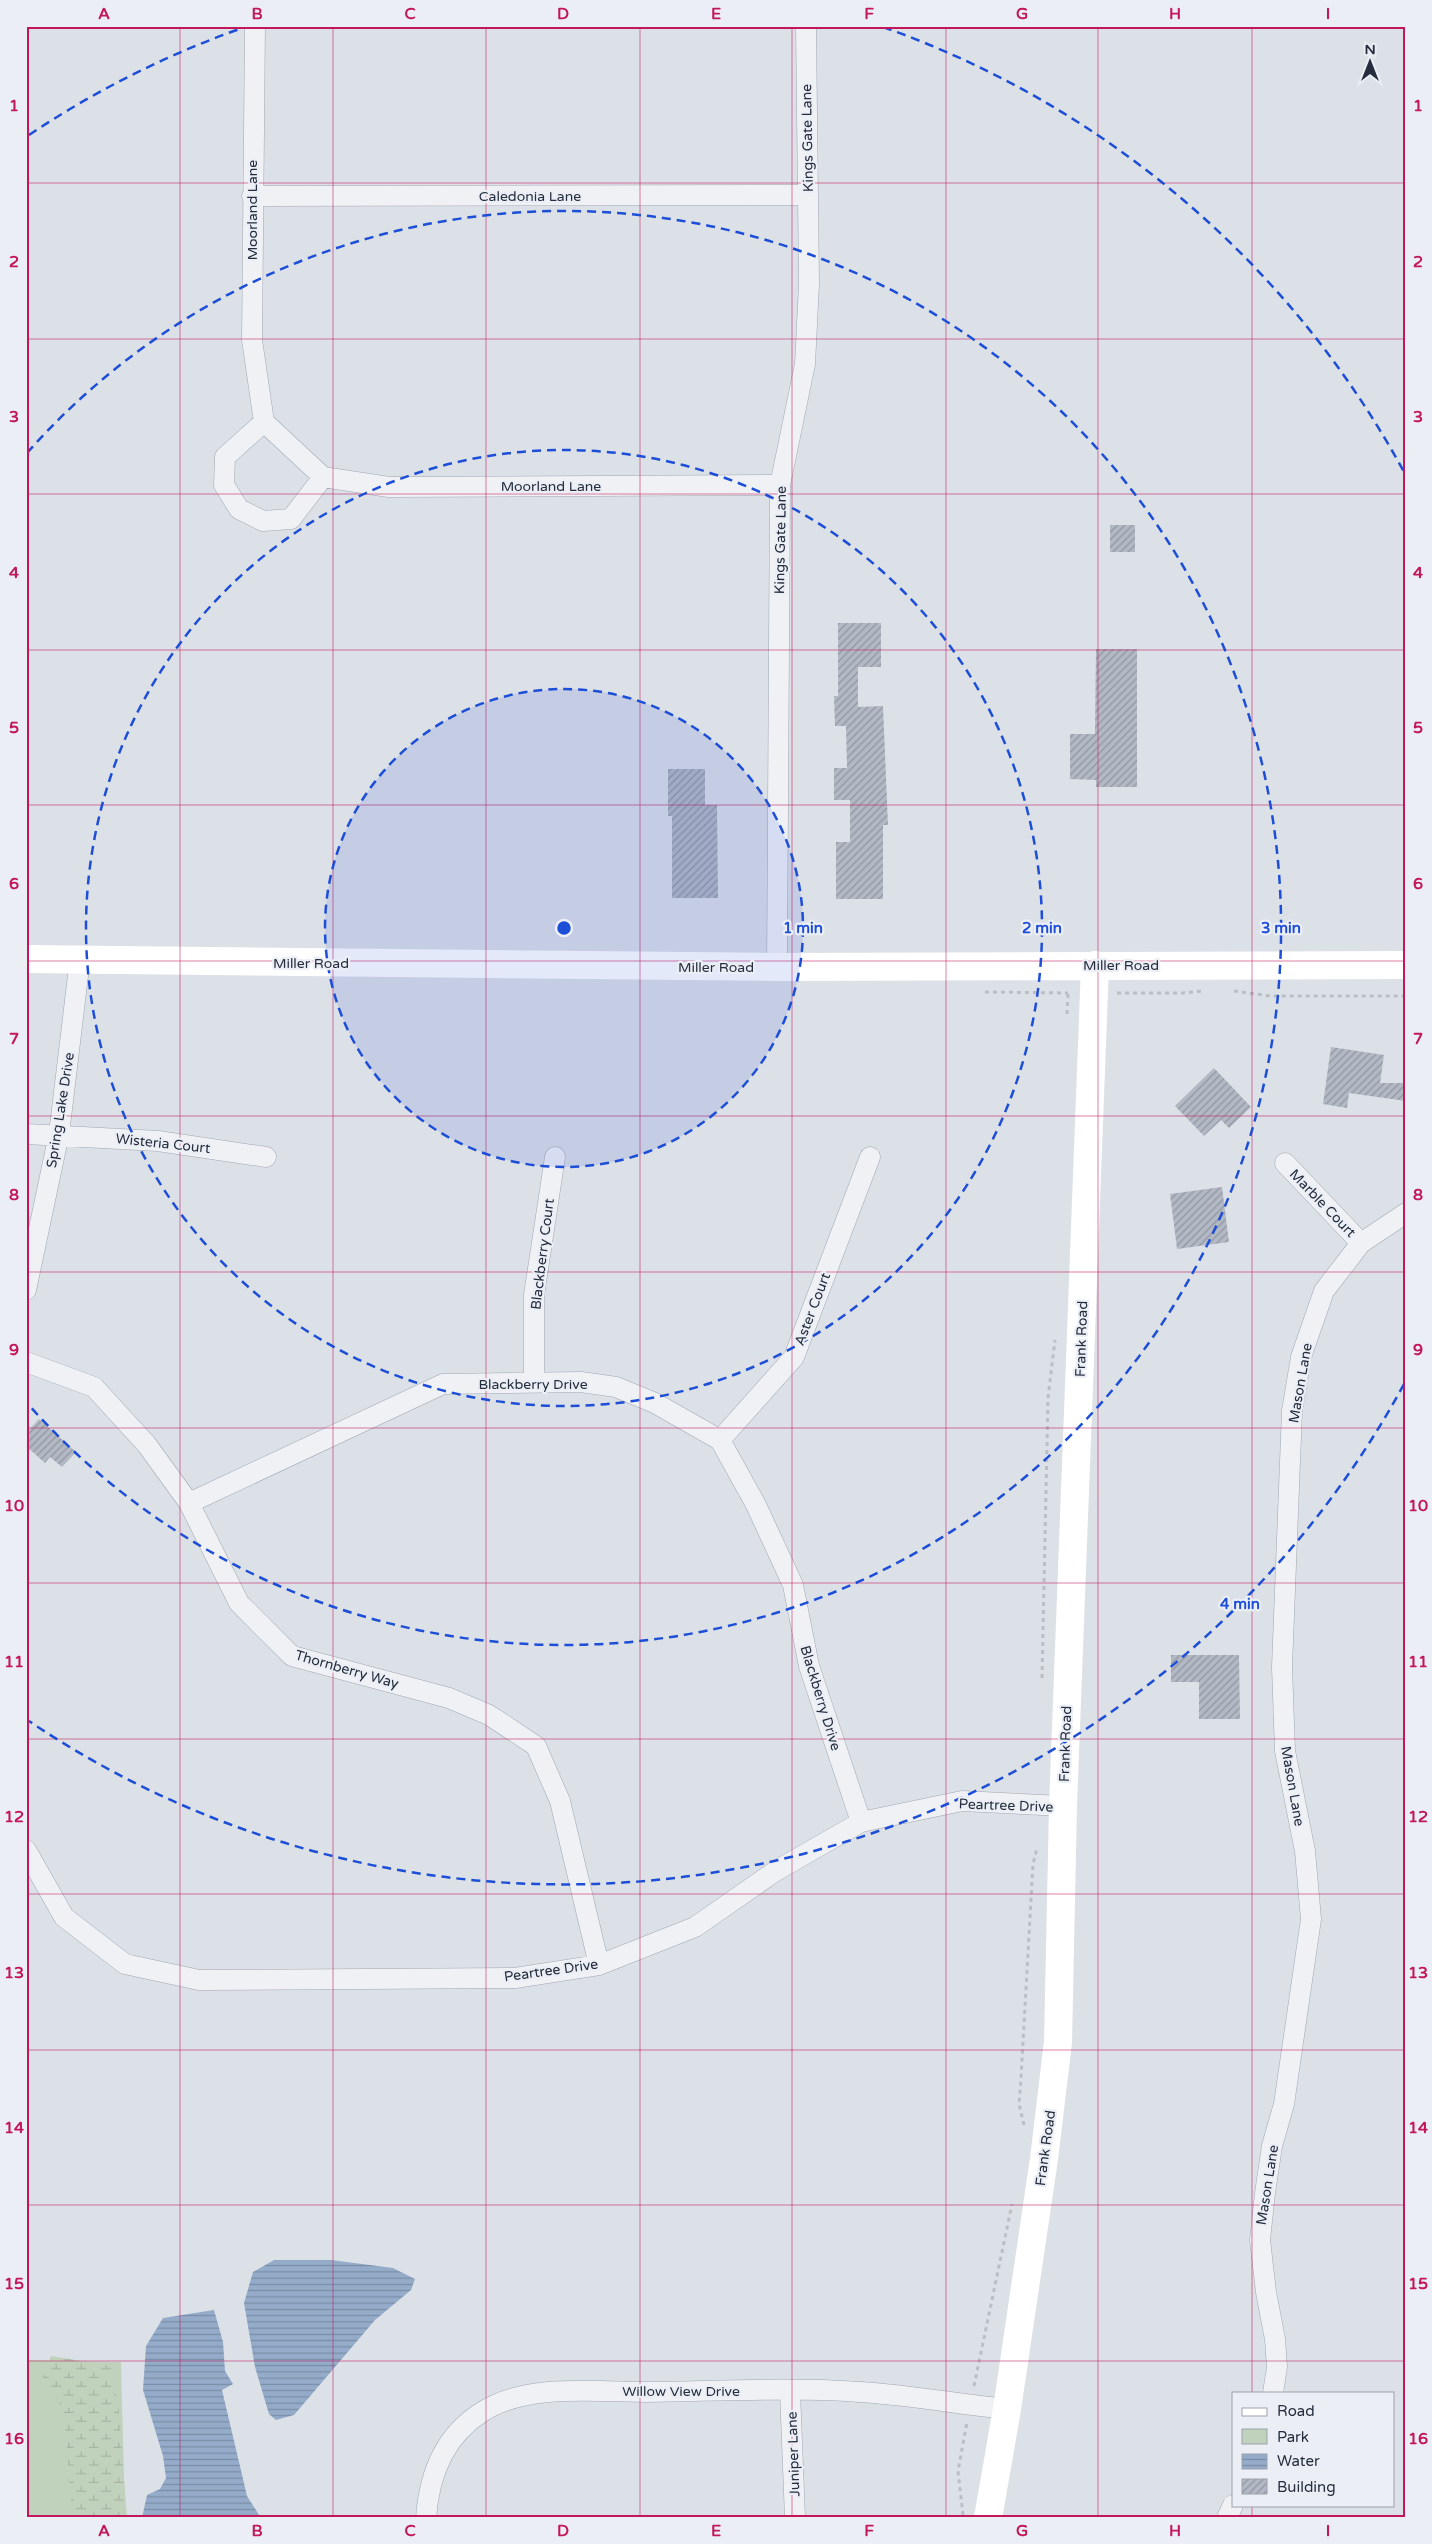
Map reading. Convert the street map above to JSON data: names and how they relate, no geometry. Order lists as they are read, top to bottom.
{
  "streets": {
    "street": [
      "Kings Gate Lane",
      "Caledonia Lane",
      "Moorland Lane",
      "Miller Road",
      "Spring Lake Drive",
      "Wisteria Court",
      "Marble Court",
      "Blackberry Court",
      "Aster Court",
      "Frank Road",
      "Mason Lane",
      "Blackberry Drive",
      "Thornberry Way",
      "Peartree Drive",
      "Willow View Drive",
      "Juniper Lane"
    ]
  },
  "crossings": [
    ["Kings Gate Lane", "Caledonia Lane"],
    ["Kings Gate Lane", "Moorland Lane"],
    ["Kings Gate Lane", "Miller Road"],
    ["Caledonia Lane", "Moorland Lane"],
    ["Miller Road", "Spring Lake Drive"],
    ["Miller Road", "Frank Road"],
    ["Spring Lake Drive", "Wisteria Court"],
    ["Marble Court", "Mason Lane"],
    ["Blackberry Court", "Blackberry Drive"],
    ["Aster Court", "Blackberry Drive"],
    ["Frank Road", "Peartree Drive"],
    ["Frank Road", "Willow View Drive"],
    ["Blackberry Drive", "Thornberry Way"],
    ["Blackberry Drive", "Peartree Drive"],
    ["Thornberry Way", "Peartree Drive"],
    ["Willow View Drive", "Juniper Lane"]
  ],
  "legend": [
    "Road",
    "Park",
    "Water",
    "Building"
  ],
  "north": "top",
  "grid": {
    "columns": [
      "A",
      "B",
      "C",
      "D",
      "E",
      "F",
      "G",
      "H",
      "I"
    ],
    "rows": [
      "1",
      "2",
      "3",
      "4",
      "5",
      "6",
      "7",
      "8",
      "9",
      "10",
      "11",
      "12",
      "13",
      "14",
      "15",
      "16"
    ]
  },
  "rings": [
    "1 min",
    "2 min",
    "3 min",
    "4 min"
  ]
}
